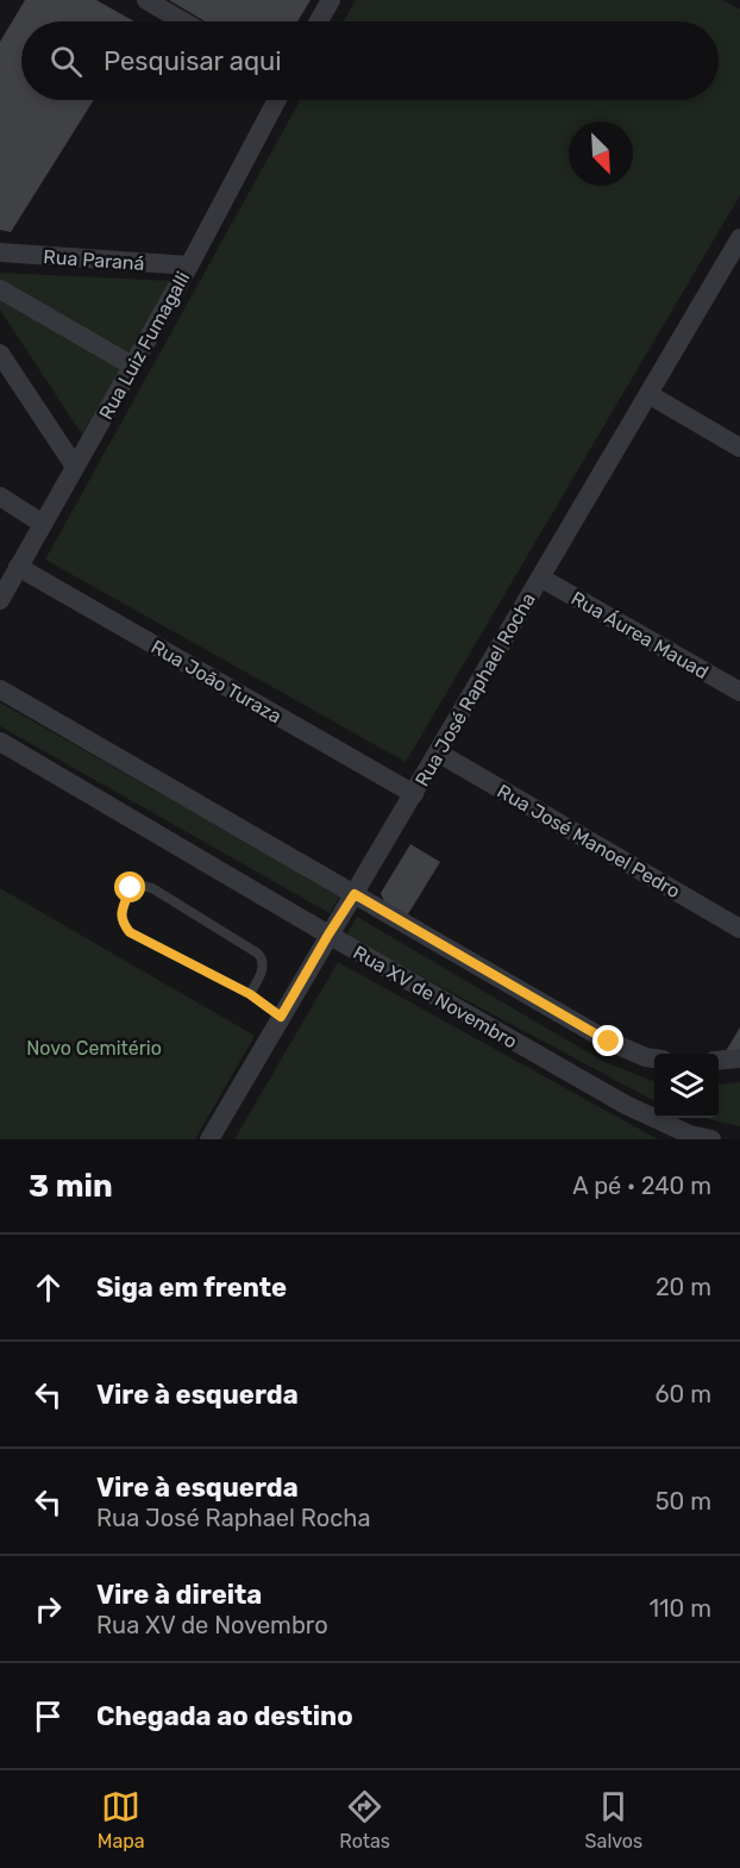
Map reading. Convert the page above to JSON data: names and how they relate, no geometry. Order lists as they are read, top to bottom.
{
  "streets": {
    "street": [
      "Rua Paraná",
      "Rua Luiz Fumagalli",
      "Rua Áurea Mauad",
      "Rua João Turaza",
      "Rua José Raphael Rocha",
      "Rua José Manoel Pedro",
      "Rua XV de Novembro"
    ]
  },
  "crossings": [
    ["Rua Paraná", "Rua Luiz Fumagalli"],
    ["Rua Luiz Fumagalli", "Rua João Turaza"],
    ["Rua Áurea Mauad", "Rua José Raphael Rocha"],
    ["Rua João Turaza", "Rua José Raphael Rocha"],
    ["Rua José Raphael Rocha", "Rua José Manoel Pedro"],
    ["Rua José Raphael Rocha", "Rua XV de Novembro"]
  ],
  "parks": ["Novo Cemitério"],
  "north": "bottom right",
  "page": {
    "search": "Pesquisar aqui",
    "heading": ["3 min", "A pé · 240 m"],
    "list": [
      ["Siga em frente", "20 m"],
      ["Vire à esquerda", "60 m"],
      ["Vire à esquerda", "Rua José Raphael Rocha", "50 m"],
      ["Vire à direita", "Rua XV de Novembro", "110 m"],
      "Chegada ao destino"
    ],
    "nav": ["Mapa", "Rotas", "Salvos"]
  }
}
